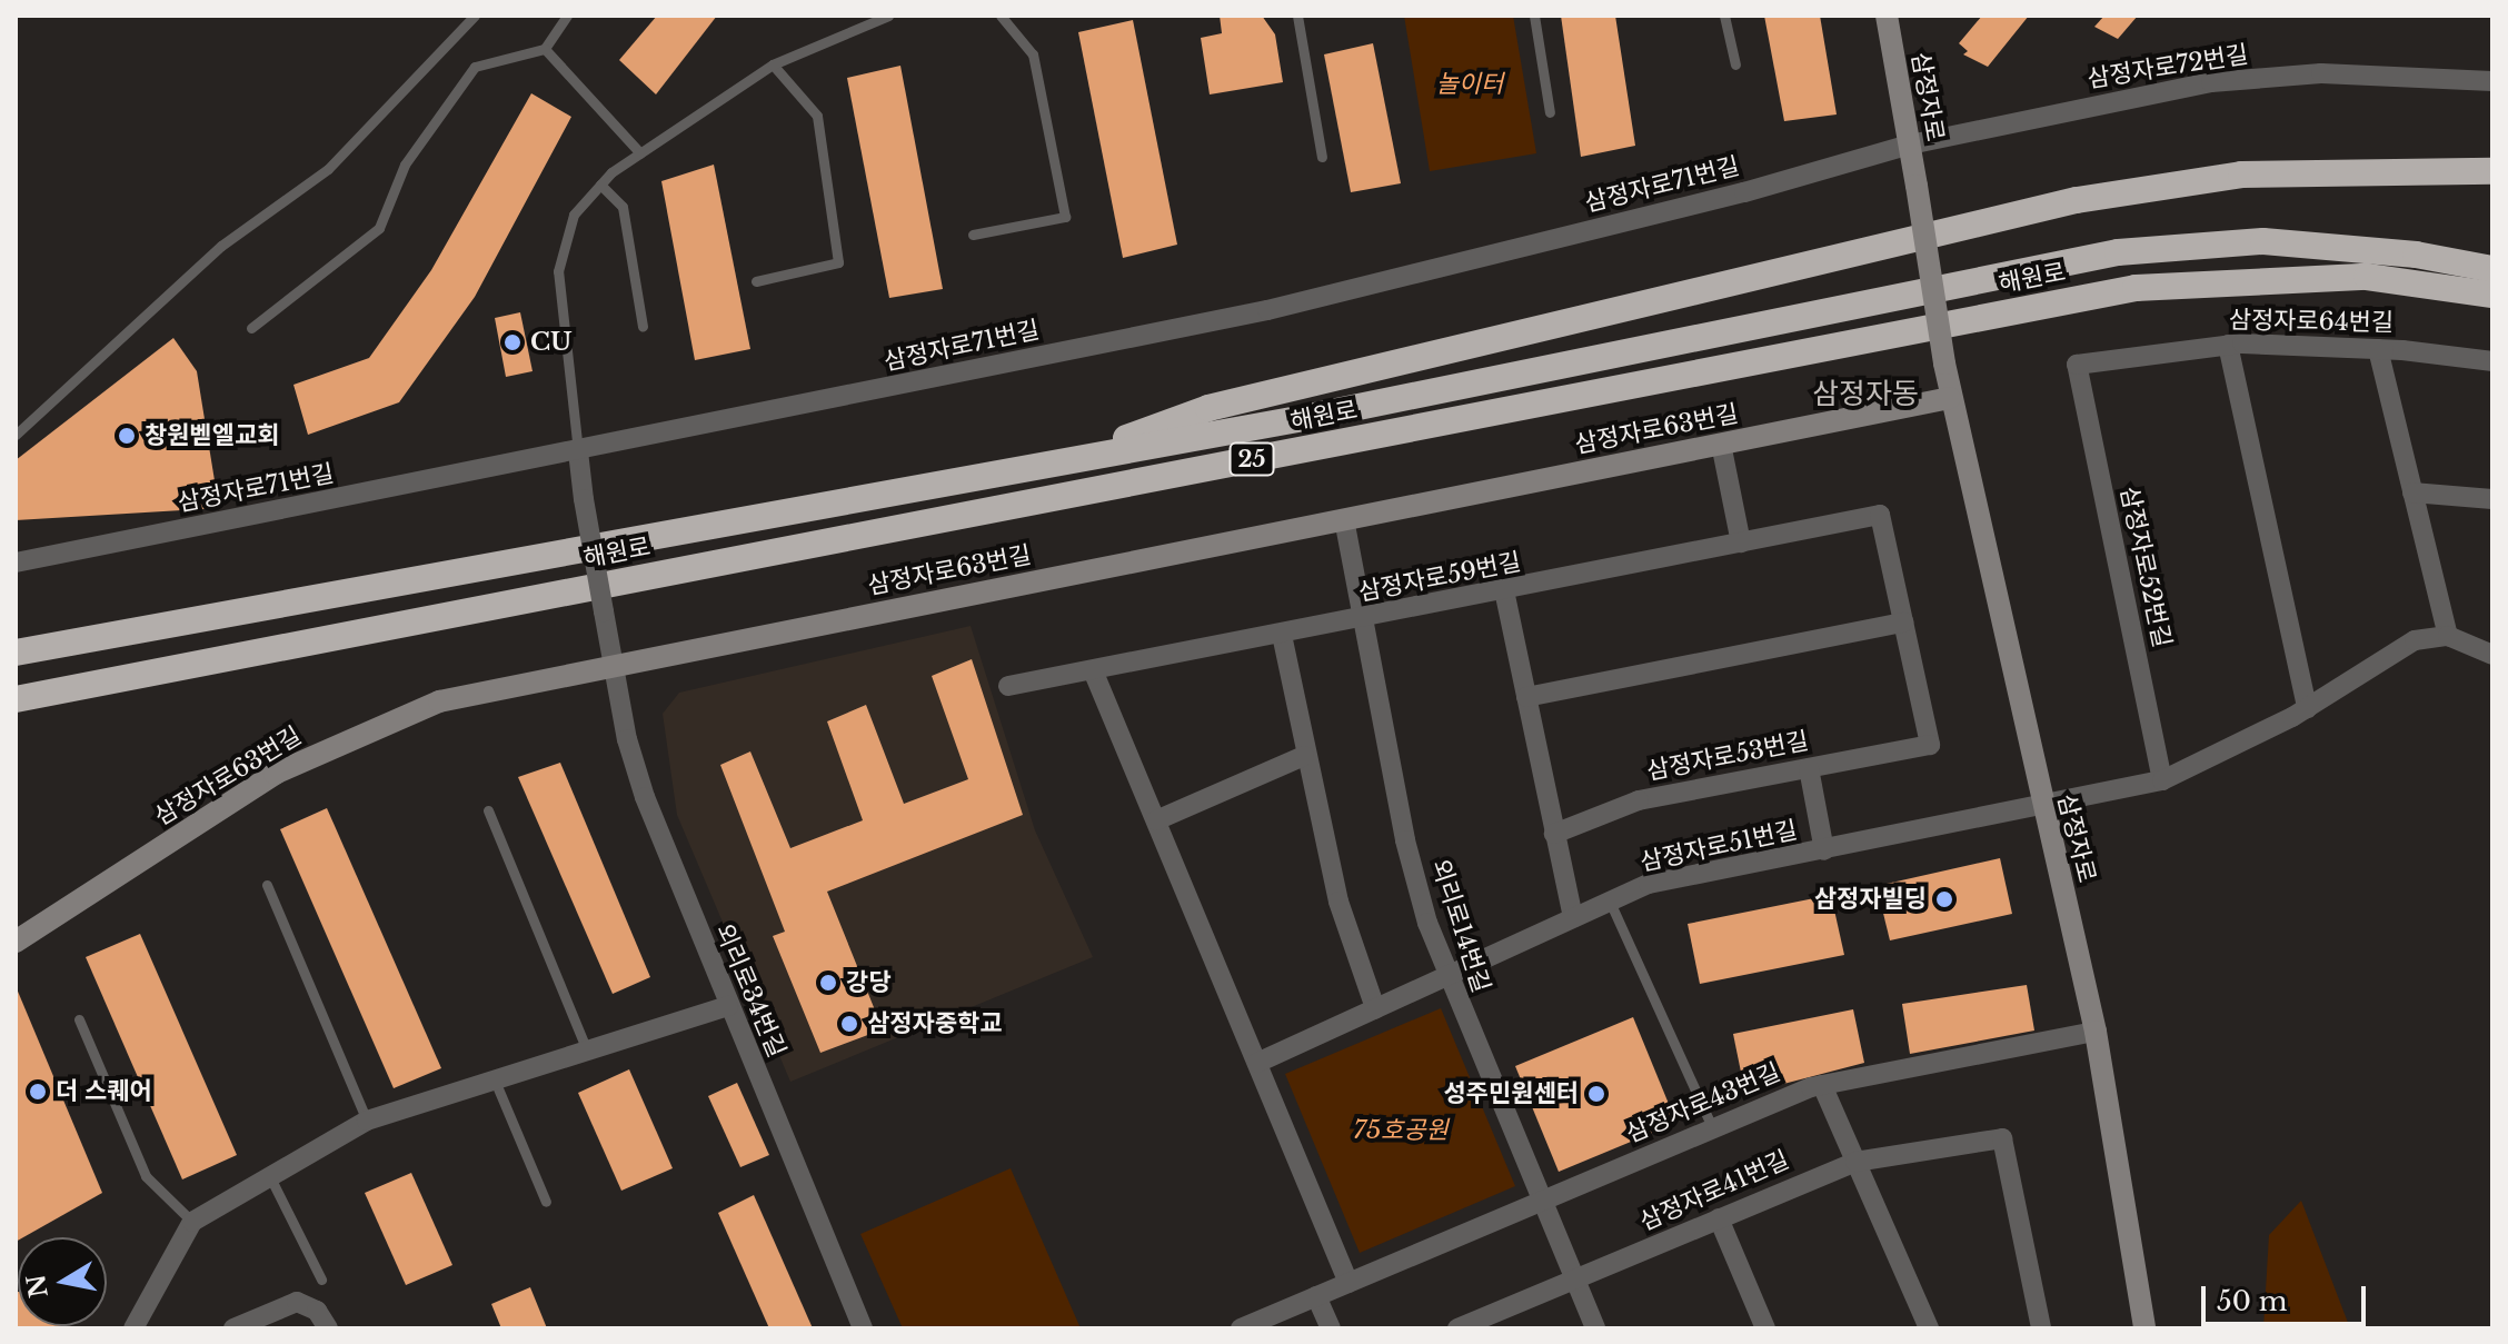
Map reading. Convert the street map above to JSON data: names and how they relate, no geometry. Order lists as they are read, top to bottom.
{
  "streets": {
    "highway": ["해원로", "25"],
    "street": [
      "삼정자로72번길",
      "삼정자로",
      "삼정자로71번길",
      "삼정자로64번길",
      "삼정자로63번길",
      "삼정자로52번길",
      "삼정자로59번길",
      "삼정자로53번길",
      "삼정자로51번길",
      "외리로14번길",
      "외리로34번길",
      "삼정자로43번길",
      "삼정자로41번길"
    ]
  },
  "crossings": [
    ["삼정자로72번길", "삼정자로"],
    ["삼정자로72번길", "삼정자로71번길"],
    ["삼정자로", "삼정자로71번길"],
    ["삼정자로", "삼정자로63번길"],
    ["삼정자로", "삼정자로51번길"],
    ["삼정자로", "삼정자로43번길"],
    ["삼정자로71번길", "외리로34번길"],
    ["삼정자로64번길", "삼정자로52번길"],
    ["삼정자로63번길", "외리로14번길"],
    ["삼정자로63번길", "외리로34번길"],
    ["삼정자로59번길", "삼정자로53번길"],
    ["삼정자로59번길", "외리로14번길"],
    ["삼정자로51번길", "외리로14번길"],
    ["외리로14번길", "삼정자로43번길"],
    ["외리로14번길", "삼정자로41번길"]
  ],
  "districts": ["삼정자동"],
  "parks": ["놀이터", "75호공원"],
  "places": [
    "CU",
    "창원벧엘교회",
    "삼정자빌딩",
    "강당",
    "삼정자중학교",
    "더 스퀘어",
    "성주민원센터"
  ],
  "scale_bar": "50 m",
  "north": "left"
}
